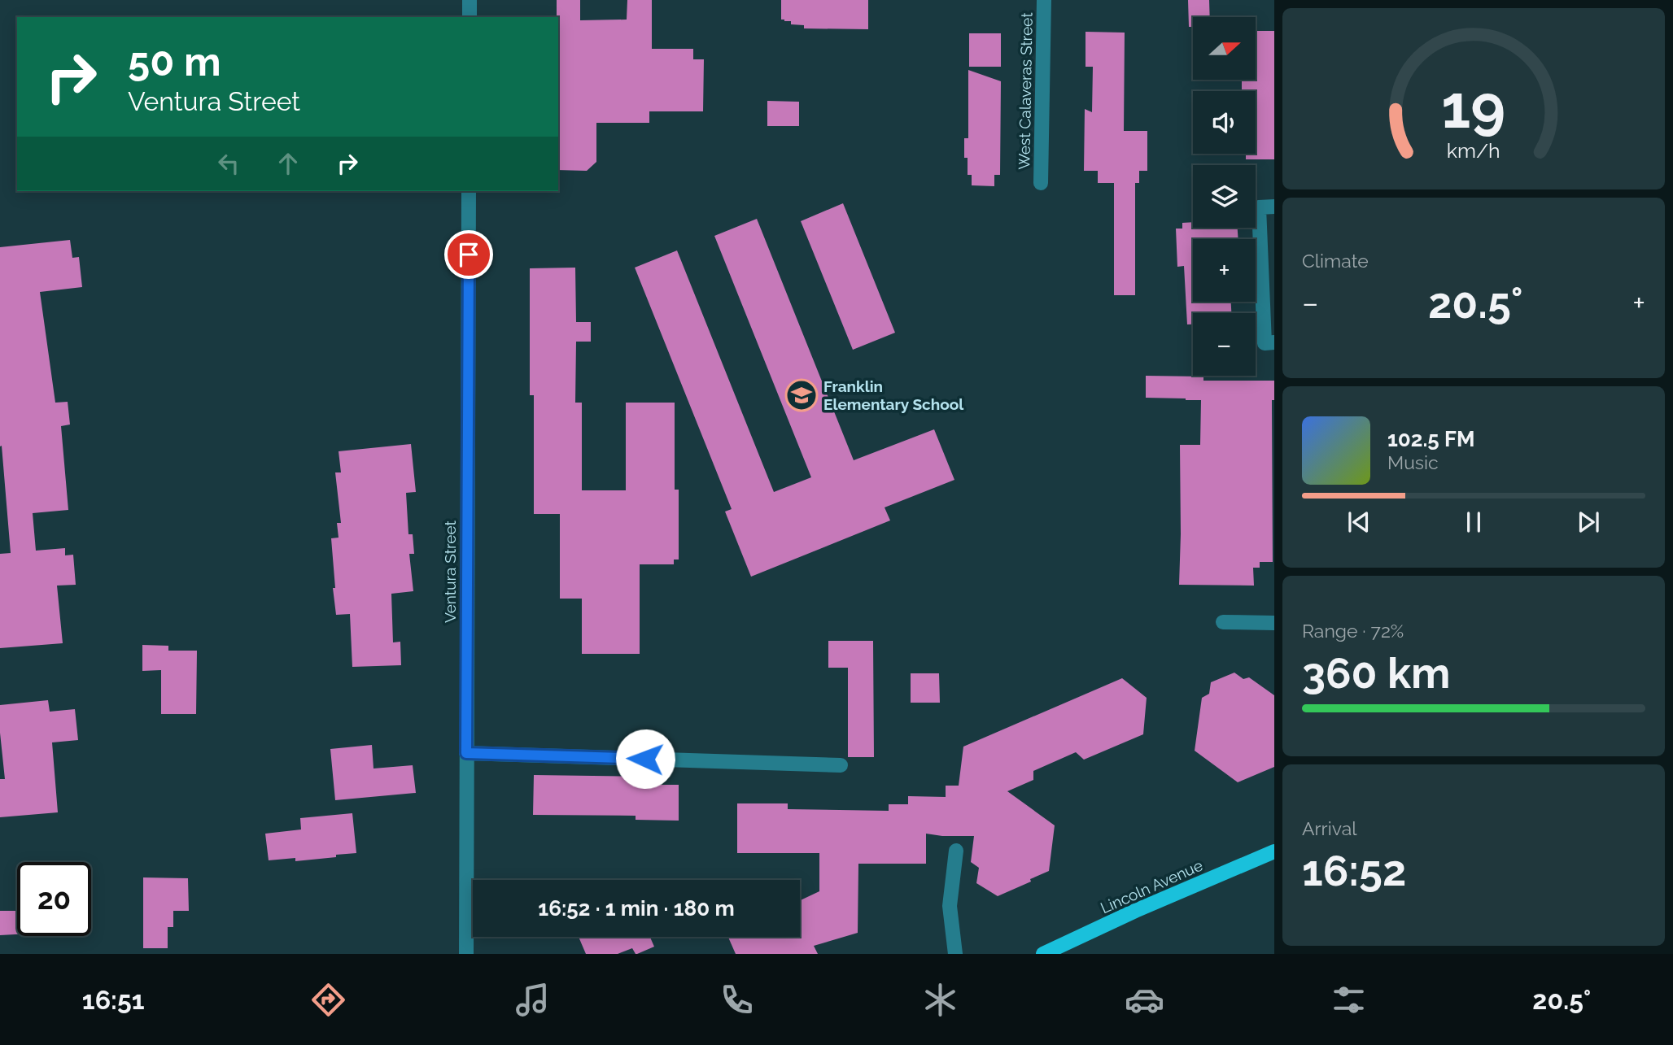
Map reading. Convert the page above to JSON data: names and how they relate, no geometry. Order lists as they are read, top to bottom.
{
  "streets": {
    "main road": ["Lincoln Avenue"],
    "street": ["West Calaveras Street", "Ventura Street"]
  },
  "places": {
    "school or university": ["Franklin Elementary School"]
  },
  "north": "right",
  "page": {
    "map_buttons": ["+", "−"],
    "turn": ["50 m", "Ventura Street"],
    "tile": [
      "Climate",
      ["Range · 72%", "360 km"],
      ["Arrival", "16:52"]
    ],
    "heat": ["−", "20.5°", "+"],
    "song": ["102.5 FM", "Music"],
    "limit": "20",
    "trip": "16:52 · 1 min · 180 m",
    "tabs": ["16:51", "20.5°"],
    "gauge": ["19", "km/h"]
  }
}
